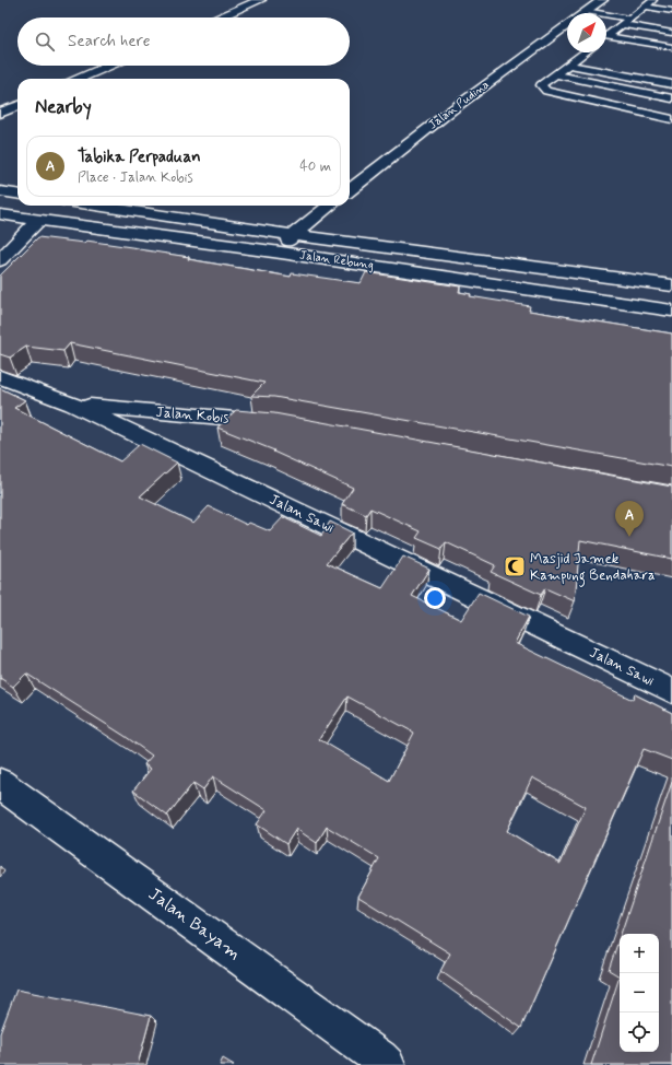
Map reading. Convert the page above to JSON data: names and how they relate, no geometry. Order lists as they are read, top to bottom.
{
  "streets": {
    "street": [
      "Jalan Pudina",
      "Jalan Rebung",
      "Jalan Kobis",
      "Jalan Sawi",
      "Jalan Bayam"
    ]
  },
  "crossings": [
    ["Jalan Kobis", "Jalan Sawi"]
  ],
  "places": {
    "mosque": ["Masjid Jamek Kampung Bendahara"]
  },
  "north": "top right",
  "page": {
    "search": "Search here",
    "heading": "Nearby",
    "list": [
      {
        "mark": "A",
        "name": "Tabika Perpaduan",
        "note": "Place · Jalan Kobis",
        "value": "40 m"
      }
    ],
    "pins": "A",
    "map_buttons": ["+", "−"]
  }
}
